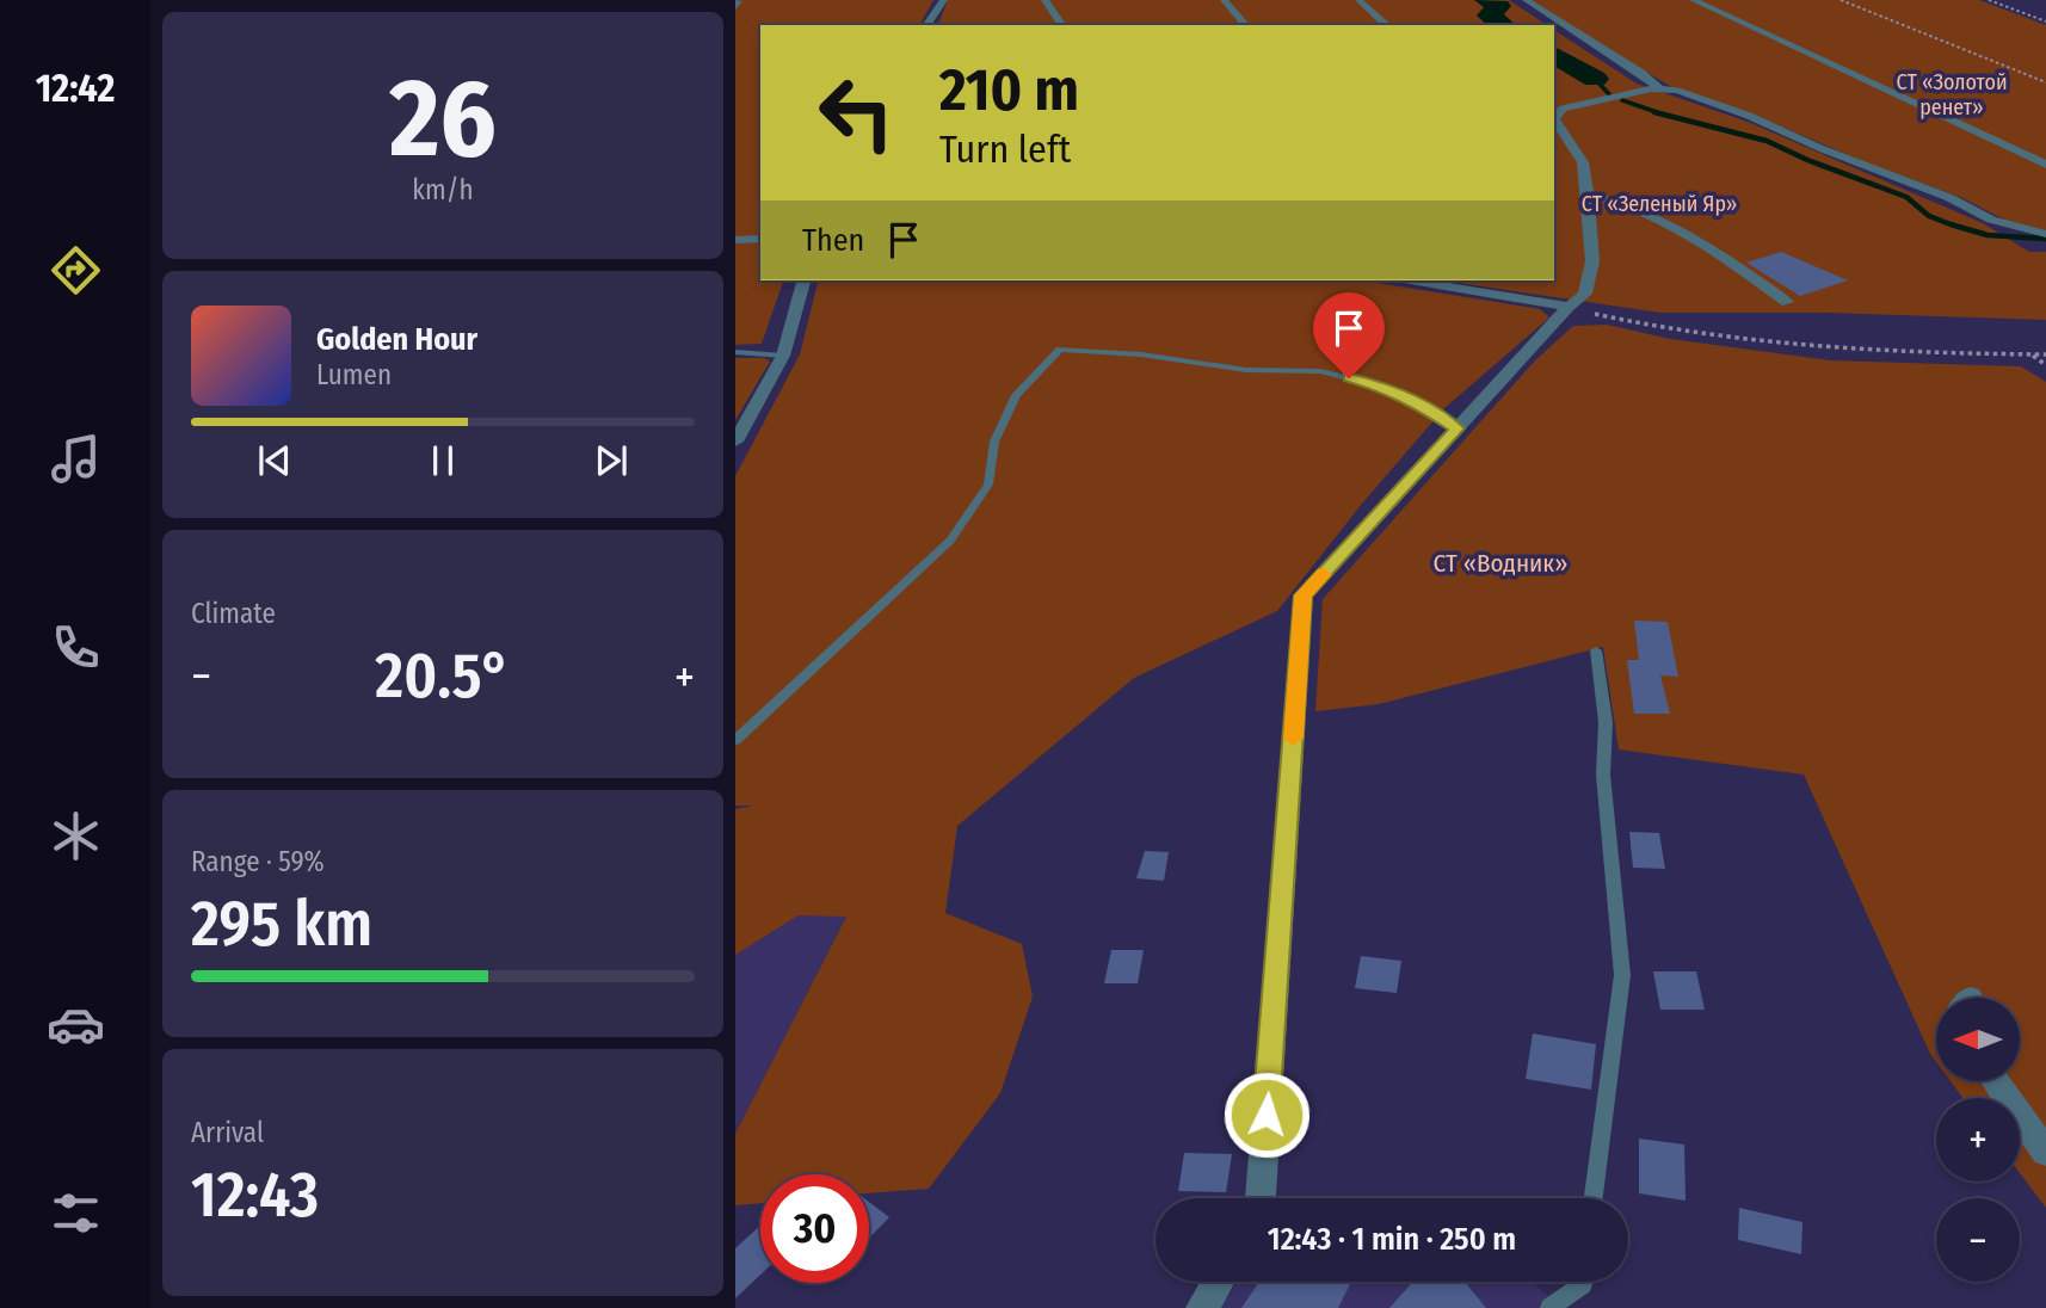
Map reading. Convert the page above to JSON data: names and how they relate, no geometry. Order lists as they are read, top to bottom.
{
  "parks": ["СТ «Золотой ренет»", "СТ «Зеленый Яр»", "СТ «Водник»"],
  "north": "left",
  "page": {
    "tabs": "12:42",
    "tile": [
      ["26", "km/h"],
      "Climate",
      ["Range · 59%", "295 km"],
      ["Arrival", "12:43"]
    ],
    "turn": ["210 m", "Turn left"],
    "then": "Then",
    "song": ["Golden Hour", "Lumen"],
    "heat": ["−", "20.5°", "+"],
    "map_buttons": ["+", "−"],
    "limit": "30",
    "trip": "12:43 · 1 min · 250 m"
  }
}
